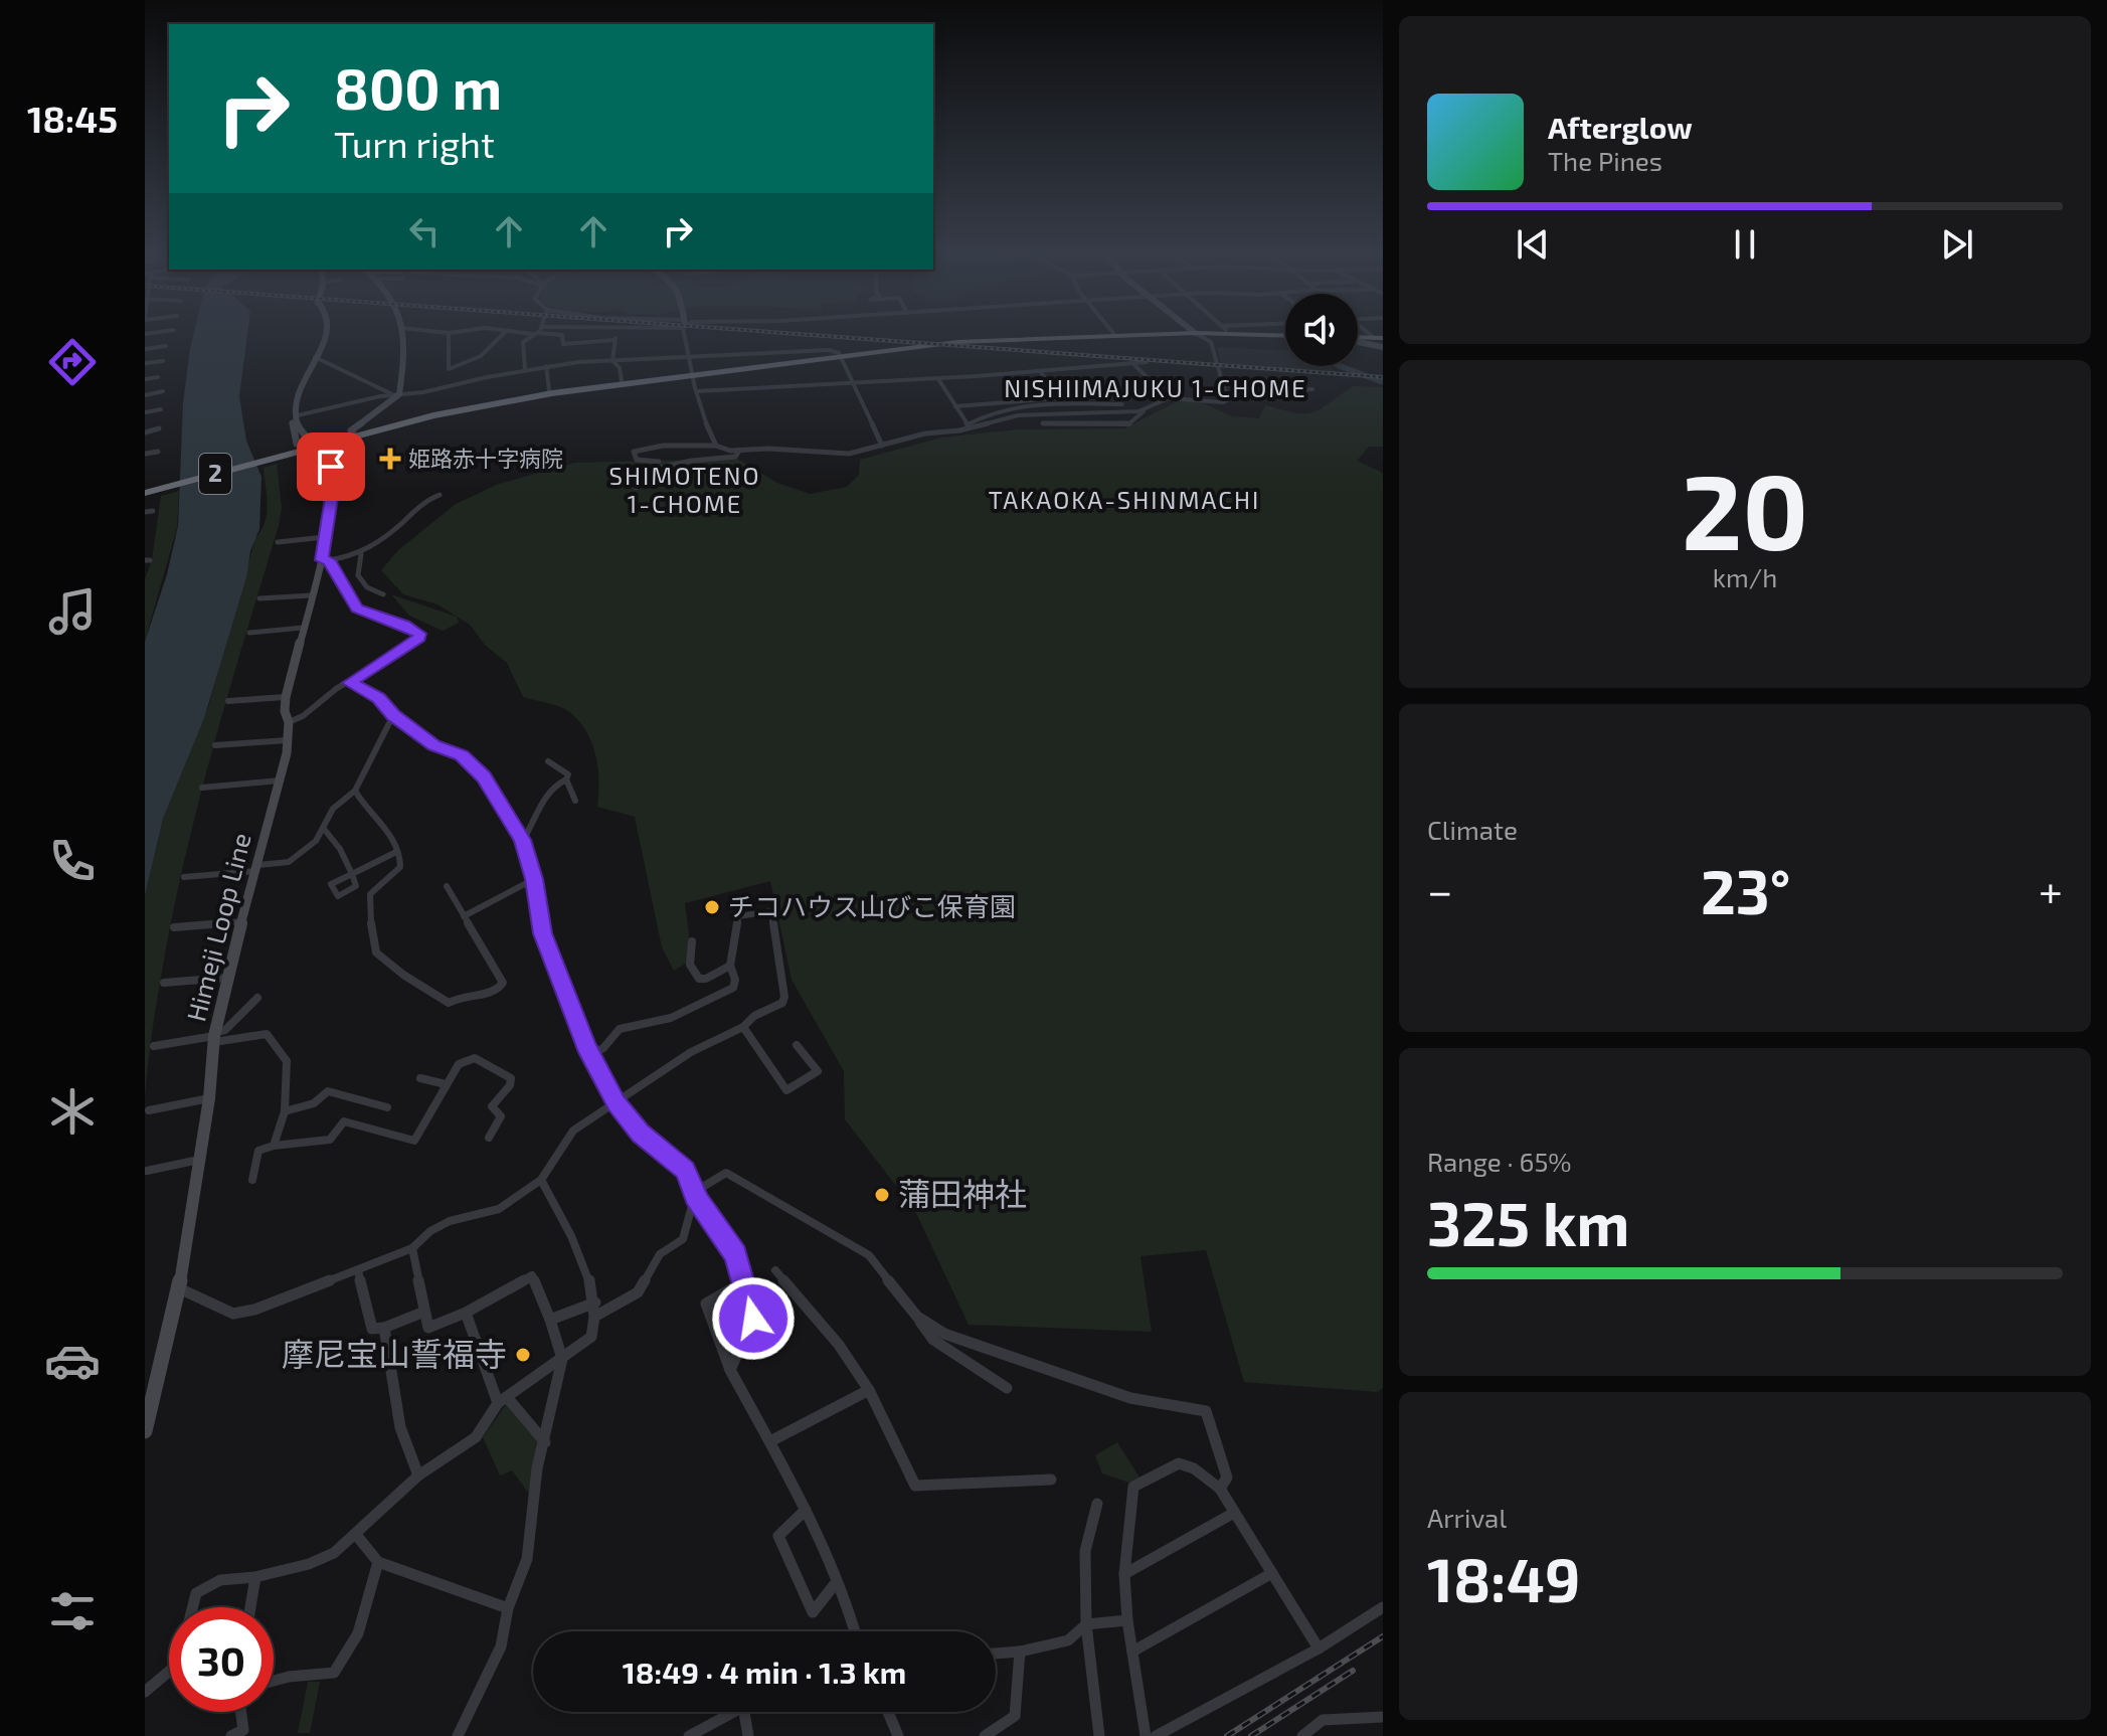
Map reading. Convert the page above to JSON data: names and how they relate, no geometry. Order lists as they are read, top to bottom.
{
  "streets": {
    "highway": ["2"],
    "main road": ["Himeji Loop Line"]
  },
  "crossings": [
    ["2", "Himeji Loop Line"]
  ],
  "districts": ["NISHIIMAJUKU 1-CHOME", "SHIMOTENO 1-CHOME", "TAKAOKA-SHINMACHI"],
  "places": {
    "health": ["姫路赤十字病院"],
    "other": ["チコハウス山びこ保育園", "蒲田神社", "摩尼宝山誓福寺"]
  },
  "page": {
    "tabs": "18:45",
    "turn": ["800 m", "Turn right"],
    "song": ["Afterglow", "The Pines"],
    "tile": [
      ["20", "km/h"],
      "Climate",
      ["Range · 65%", "325 km"],
      ["Arrival", "18:49"]
    ],
    "heat": ["−", "23°", "+"],
    "limit": "30",
    "trip": "18:49 · 4 min · 1.3 km"
  }
}
